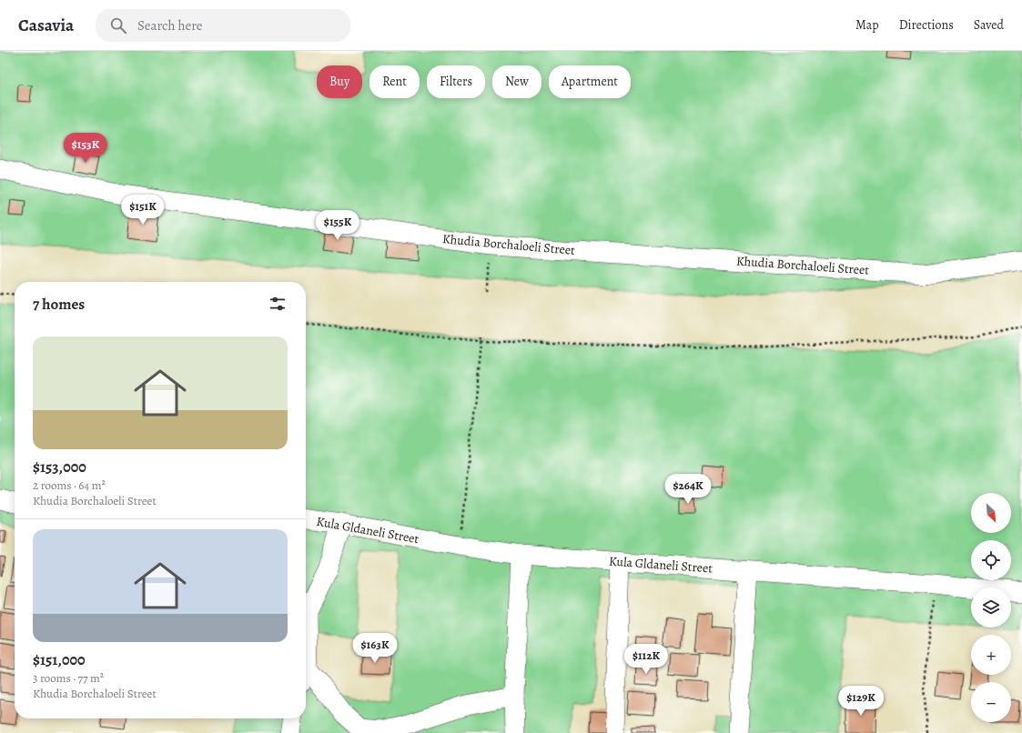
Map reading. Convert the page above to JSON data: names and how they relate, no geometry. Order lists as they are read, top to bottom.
{
  "streets": {
    "street": ["Khudia Borchaloeli Street", "Kula Gldaneli Street"]
  },
  "north": "bottom right",
  "page": {
    "header": "Casavia",
    "search": "Search here",
    "nav": ["Map", "Directions", "Saved"],
    "chip": [
      "Buy",
      "Rent",
      "Filters",
      "New",
      "Apartment"
    ],
    "price": [
      "$153K",
      "$151K",
      "$155K",
      "$264K",
      "$163K",
      "$112K",
      "$129K"
    ],
    "heading": "7 homes",
    "list": [
      {
        "name": "$153,000",
        "note": "2 rooms · 64 m² · Khudia Borchaloeli Street"
      },
      {
        "name": "$151,000",
        "note": "3 rooms · 77 m² · Khudia Borchaloeli Street"
      }
    ],
    "map_buttons": ["+", "−"]
  }
}
